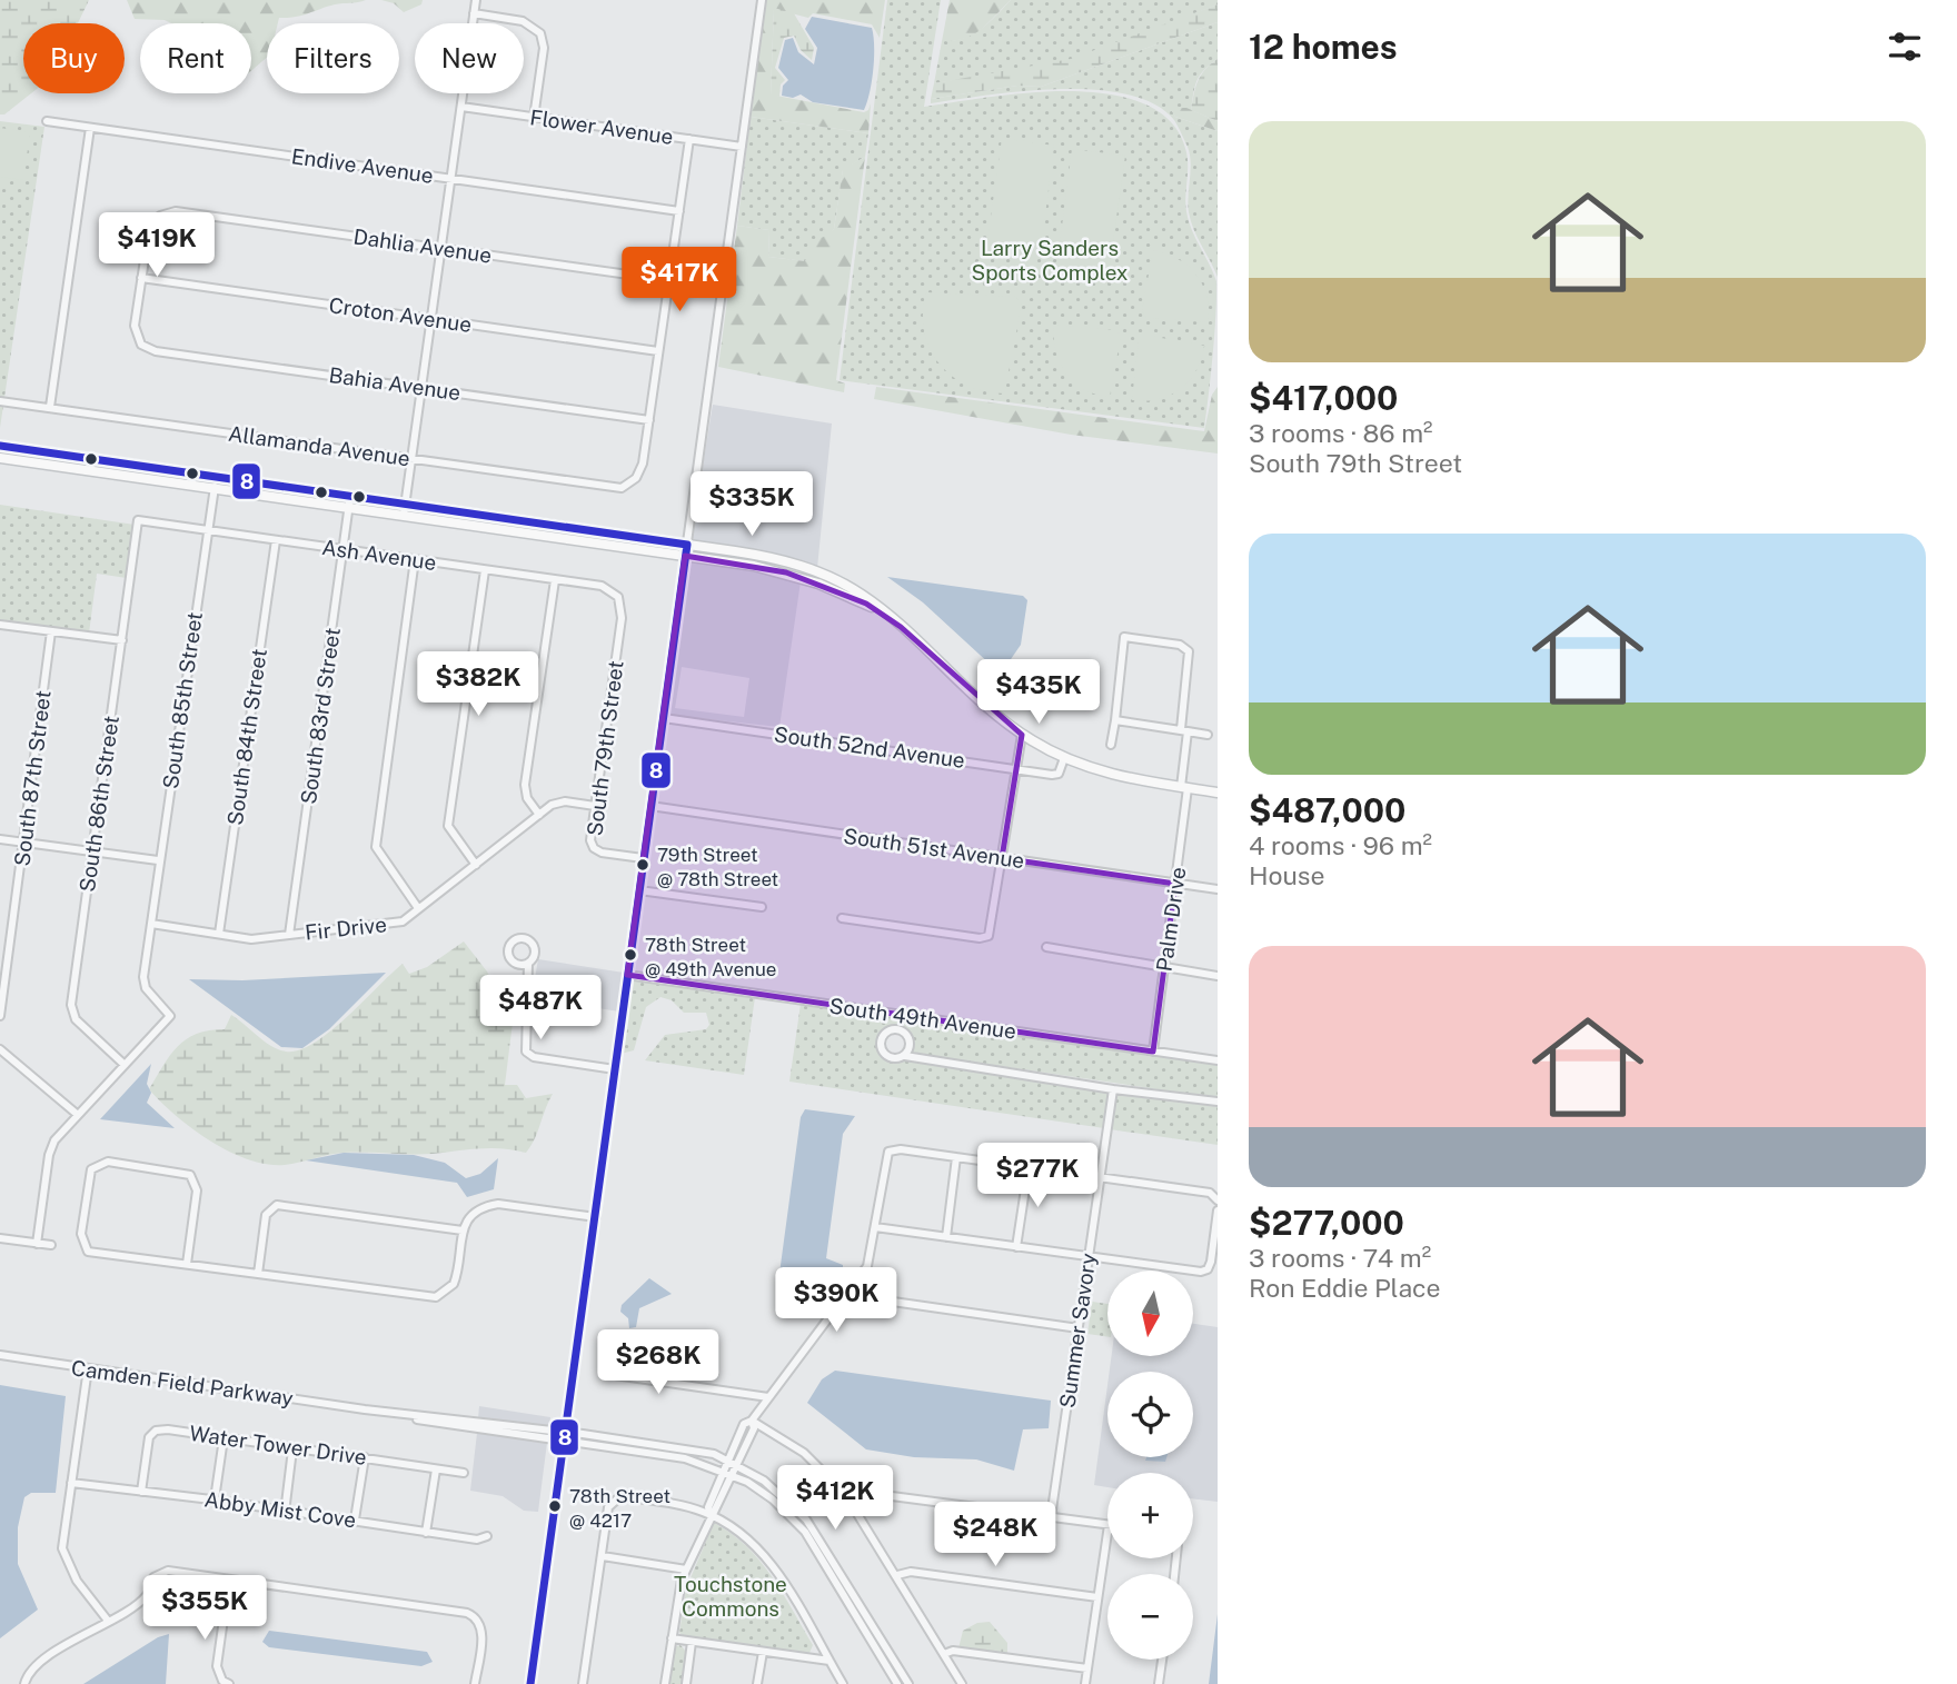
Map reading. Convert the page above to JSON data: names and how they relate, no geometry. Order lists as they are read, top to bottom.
{
  "streets": {
    "street": [
      "Flower Avenue",
      "Endive Avenue",
      "Dahlia Avenue",
      "Croton Avenue",
      "Bahia Avenue",
      "Allamanda Avenue",
      "Ash Avenue",
      "South 85th Street",
      "South 83rd Street",
      "South 84th Street",
      "South 52nd Avenue",
      "South 79th Street",
      "South 87th Street",
      "South 86th Street",
      "South 51st Avenue",
      "Palm Drive",
      "Fir Drive",
      "South 49th Avenue",
      "Summer Savory",
      "Camden Field Parkway",
      "Water Tower Drive",
      "Abby Mist Cove"
    ]
  },
  "crossings": [
    ["Dahlia Avenue", "Croton Avenue"],
    ["Dahlia Avenue", "Bahia Avenue"],
    ["Croton Avenue", "Bahia Avenue"],
    ["Bahia Avenue", "Allamanda Avenue"],
    ["Ash Avenue", "South 85th Street"],
    ["Ash Avenue", "South 83rd Street"],
    ["Ash Avenue", "South 84th Street"],
    ["Ash Avenue", "South 79th Street"],
    ["Ash Avenue", "South 86th Street"],
    ["South 85th Street", "South 86th Street"],
    ["South 85th Street", "Fir Drive"],
    ["South 83rd Street", "Fir Drive"],
    ["South 84th Street", "Fir Drive"],
    ["South 79th Street", "Fir Drive"],
    ["South 51st Avenue", "Palm Drive"],
    ["Palm Drive", "South 49th Avenue"],
    ["Water Tower Drive", "Abby Mist Cove"]
  ],
  "parks": ["Larry Sanders Sports Complex", "Touchstone Commons"],
  "places": ["79th Street @ 78th Street", "78th Street @ 49th Avenue", "78th Street @ 4217"],
  "lines": ["transit line 8"],
  "north": "bottom",
  "page": {
    "heading": "12 homes",
    "chip": [
      "Buy",
      "Rent",
      "Filters",
      "New"
    ],
    "list": [
      {
        "name": "$417,000",
        "note": "3 rooms · 86 m² · South 79th Street"
      },
      {
        "name": "$487,000",
        "note": "4 rooms · 96 m² · House"
      },
      {
        "name": "$277,000",
        "note": "3 rooms · 74 m² · Ron Eddie Place"
      }
    ],
    "price": [
      "$419K",
      "$417K",
      "$335K",
      "$382K",
      "$435K",
      "$487K",
      "$277K",
      "$390K",
      "$268K",
      "$412K",
      "$248K",
      "$355K"
    ],
    "map_buttons": ["+", "−"]
  }
}
